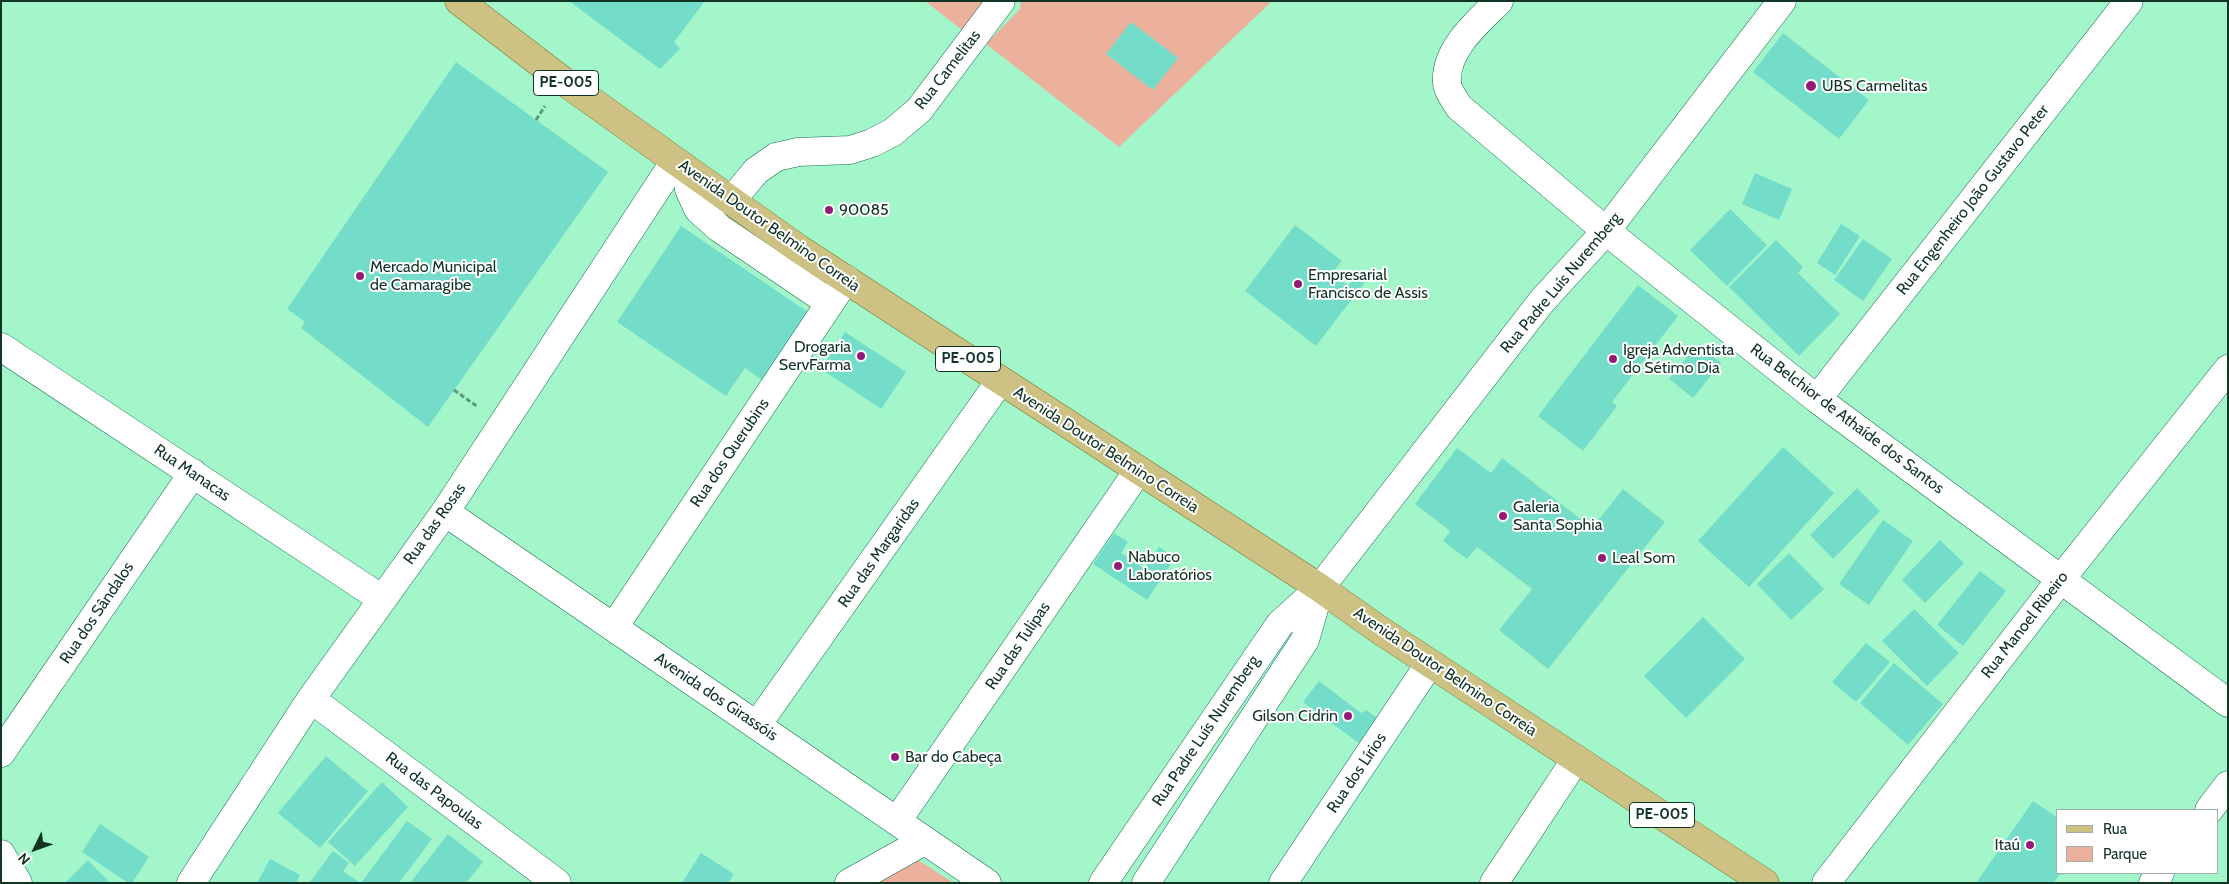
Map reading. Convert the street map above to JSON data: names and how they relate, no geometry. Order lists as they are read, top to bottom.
{
  "streets": {
    "main road": ["PE-005", "Avenida Doutor Belmino Correia"],
    "street": [
      "Rua Camelitas",
      "Rua Engenheiro João Gustavo Peter",
      "Rua Padre Luís Nuremberg",
      "Rua Belchior de Athaíde dos Santos",
      "Rua dos Querubins",
      "Rua Manacas",
      "Rua das Rosas",
      "Rua das Margaridas",
      "Rua dos Sândalos",
      "Rua Manoel Ribeiro",
      "Rua das Tulipas",
      "Avenida dos Girassóis",
      "Rua dos Lírios",
      "Rua das Papoulas"
    ]
  },
  "crossings": [
    ["Rua Camelitas", "Avenida Doutor Belmino Correia"],
    ["Rua Engenheiro João Gustavo Peter", "Rua Belchior de Athaíde dos Santos"],
    ["Avenida Doutor Belmino Correia", "Rua Padre Luís Nuremberg"],
    ["Avenida Doutor Belmino Correia", "Rua dos Querubins"],
    ["Avenida Doutor Belmino Correia", "Rua das Rosas"],
    ["Avenida Doutor Belmino Correia", "Rua das Margaridas"],
    ["Avenida Doutor Belmino Correia", "Rua das Tulipas"],
    ["Avenida Doutor Belmino Correia", "Rua dos Lírios"],
    ["Rua Padre Luís Nuremberg", "Rua Belchior de Athaíde dos Santos"],
    ["Rua Belchior de Athaíde dos Santos", "Rua Manoel Ribeiro"],
    ["Rua dos Querubins", "Avenida dos Girassóis"],
    ["Rua Manacas", "Rua das Rosas"],
    ["Rua Manacas", "Rua dos Sândalos"],
    ["Rua das Rosas", "Avenida dos Girassóis"],
    ["Rua das Rosas", "Rua das Papoulas"],
    ["Rua das Margaridas", "Avenida dos Girassóis"],
    ["Rua das Tulipas", "Avenida dos Girassóis"]
  ],
  "places": [
    "UBS Carmelitas",
    "90085",
    "Mercado Municipal de Camaragibe",
    "Empresarial Francisco de Assis",
    "Drogaria ServFarma",
    "Igreja Adventista do Sétimo Dia",
    "Galeria Santa Sophia",
    "Leal Som",
    "Nabuco Laboratórios",
    "Gilson Cidrin",
    "Bar do Cabeça",
    "Itaú"
  ],
  "legend": ["Rua", "Parque"],
  "north": "bottom left"
}
